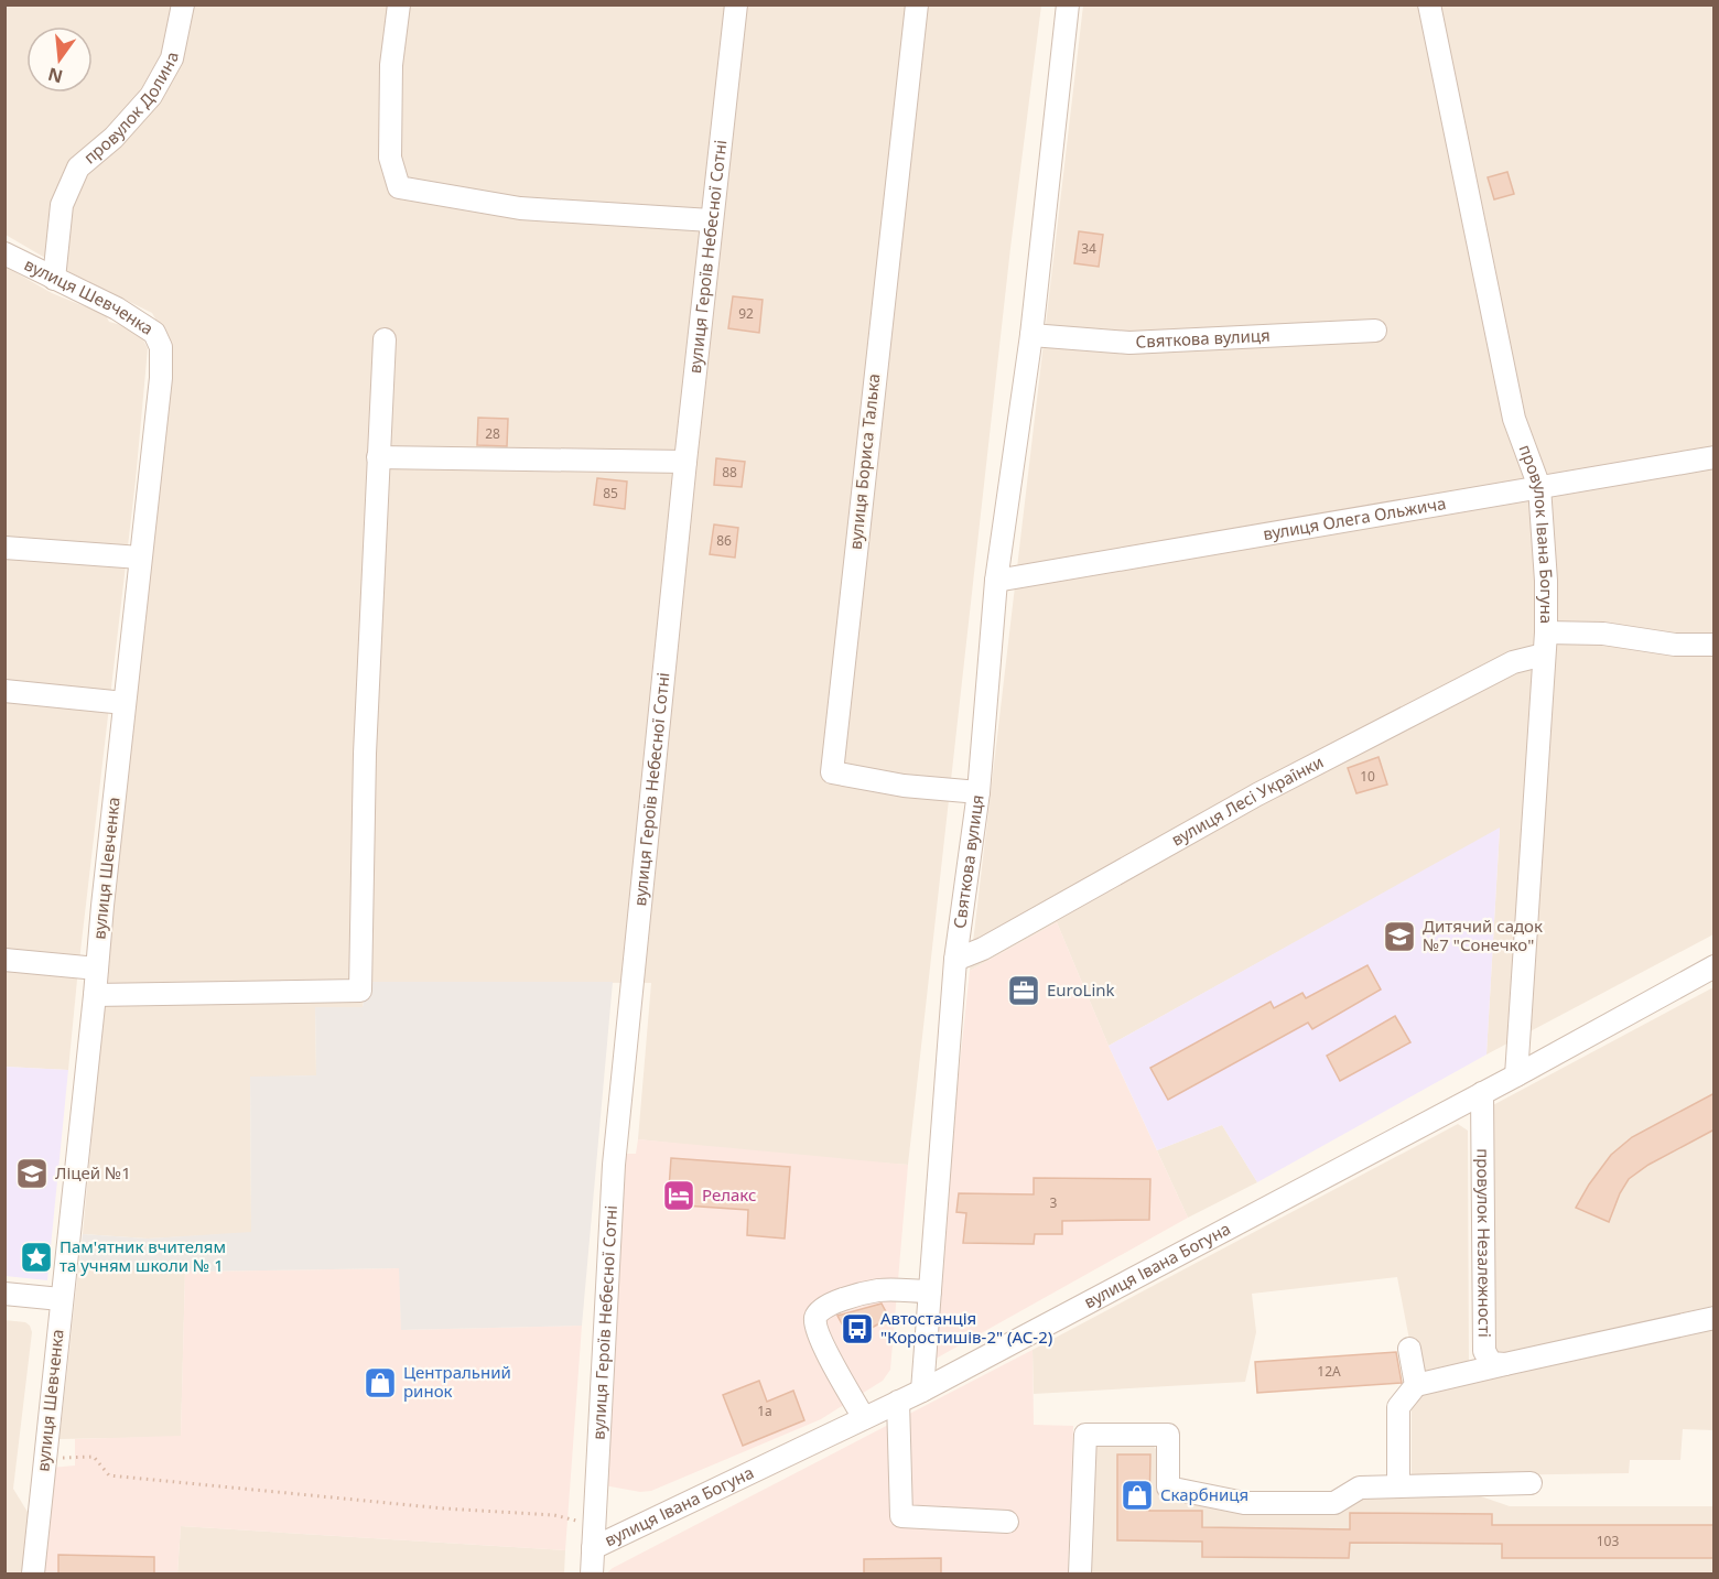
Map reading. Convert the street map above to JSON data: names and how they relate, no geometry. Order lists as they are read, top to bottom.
{
  "streets": {
    "street": [
      "провулок Долина",
      "вулиця Героїв Небесної Сотні",
      "вулиця Шевченка",
      "Святкова вулиця",
      "вулиця Бориса Талька",
      "вулиця Олега Ольжича",
      "провулок Івана Богуна",
      "вулиця Лесі Українки",
      "провулок Незалежності",
      "вулиця Івана Богуна"
    ]
  },
  "crossings": [
    ["провулок Долина", "вулиця Шевченка"],
    ["вулиця Героїв Небесної Сотні", "вулиця Івана Богуна"],
    ["Святкова вулиця", "вулиця Бориса Талька"],
    ["Святкова вулиця", "вулиця Олега Ольжича"],
    ["Святкова вулиця", "вулиця Лесі Українки"],
    ["Святкова вулиця", "вулиця Івана Богуна"],
    ["вулиця Олега Ольжича", "провулок Івана Богуна"],
    ["провулок Івана Богуна", "вулиця Лесі Українки"],
    ["провулок Івана Богуна", "вулиця Івана Богуна"],
    ["провулок Незалежності", "вулиця Івана Богуна"]
  ],
  "places": {
    "school or university": ["Дитячий садок №7 \"Сонечко\"", "Ліцей №1"],
    "office": ["EuroLink"],
    "hotel": ["Релакс"],
    "place": ["Пам'ятник вчителям та учням школи № 1"],
    "bus stop": ["Автостанція \"Коростишів-2\" (АС-2)"],
    "shop": ["Центральний ринок", "Скарбниця"]
  },
  "house_numbers": [
    "34",
    "92",
    "28",
    "88",
    "85",
    "86",
    "10",
    "3",
    "12А",
    "1а",
    "103"
  ],
  "north": "bottom"
}
